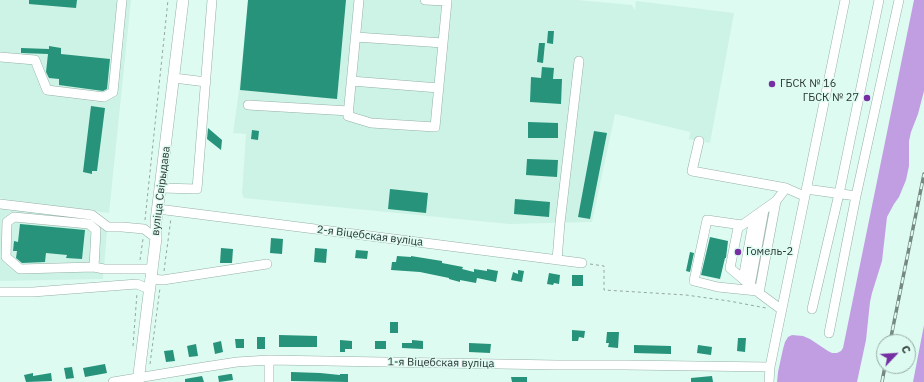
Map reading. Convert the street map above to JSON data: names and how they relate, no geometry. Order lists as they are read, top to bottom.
{
  "streets": {
    "main road": ["вуліца Свірыдава"],
    "street": ["2-я Віцебская вуліца", "1-я Віцебская вуліца"]
  },
  "crossings": [
    ["вуліца Свірыдава", "2-я Віцебская вуліца"],
    ["вуліца Свірыдава", "1-я Віцебская вуліца"]
  ],
  "places": ["ГБСК № 16", "ГБСК № 27", "Гомель-2"],
  "north": "top right"
}
